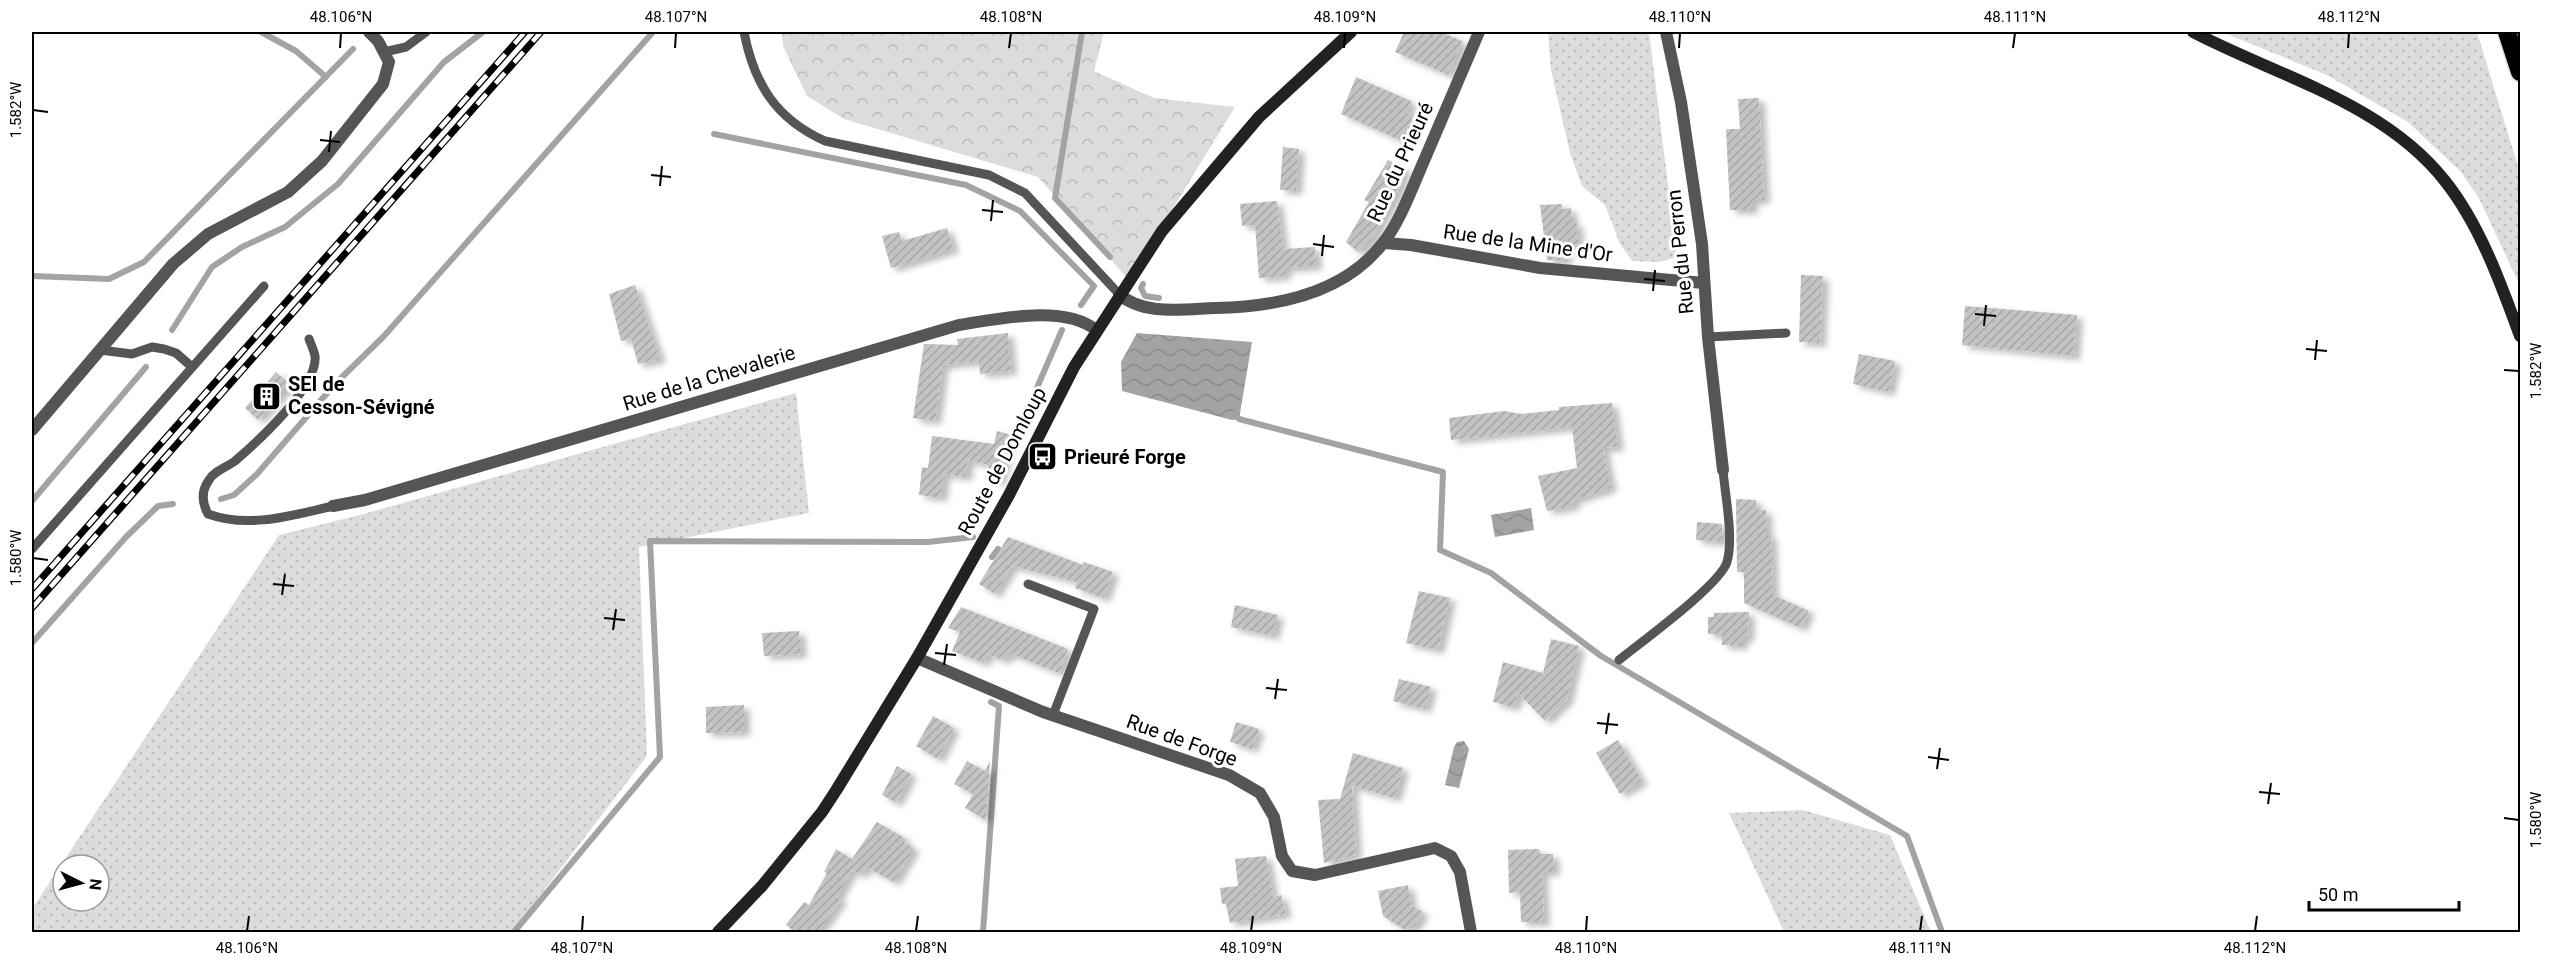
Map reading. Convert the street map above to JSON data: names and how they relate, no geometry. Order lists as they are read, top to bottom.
{
  "streets": {
    "street": [
      "Rue du Prieuré",
      "Rue de la Mine d'Or",
      "Rue du Perron",
      "Rue de la Chevalerie",
      "Route de Domloup",
      "Rue de Forge"
    ]
  },
  "crossings": [
    ["Rue du Prieuré", "Rue de la Mine d'Or"],
    ["Rue du Prieuré", "Route de Domloup"],
    ["Rue de la Mine d'Or", "Rue du Perron"],
    ["Rue de la Chevalerie", "Route de Domloup"],
    ["Route de Domloup", "Rue de Forge"]
  ],
  "places": {
    "building": ["SEI de Cesson-Sévigné"],
    "bus stop": ["Prieuré Forge"]
  },
  "scale_bar": "50 m",
  "north": "right",
  "coordinates": [
    "48.106°N",
    "48.107°N",
    "48.108°N",
    "48.109°N",
    "48.110°N",
    "48.111°N",
    "48.112°N",
    "1.582°W",
    "1.580°W"
  ]
}
